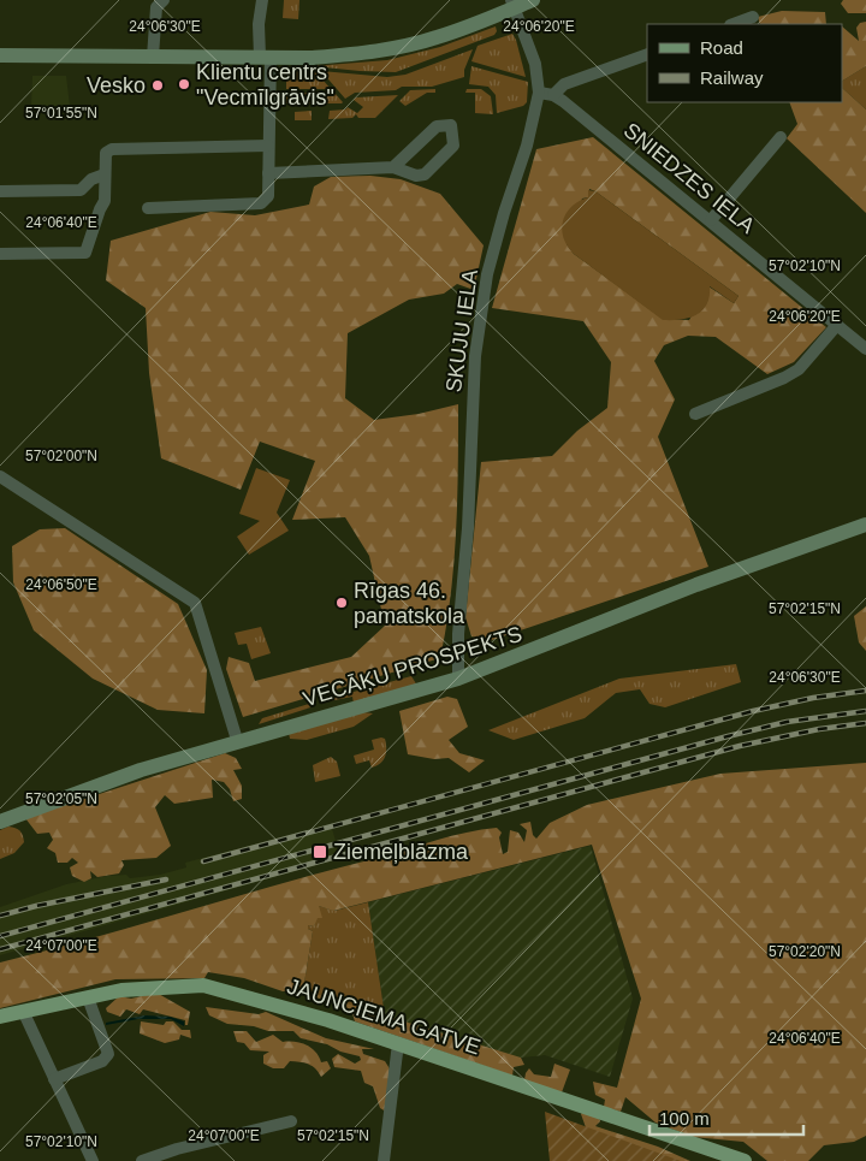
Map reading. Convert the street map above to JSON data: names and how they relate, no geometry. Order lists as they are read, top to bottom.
{
  "streets": {
    "main road": ["VECĀĶU PROSPEKTS", "JAUNCIEMA GATVE"],
    "street": ["SNIEDZES IELA", "SKUJU IELA"]
  },
  "crossings": [
    ["SNIEDZES IELA", "SKUJU IELA"],
    ["SKUJU IELA", "VECĀĶU PROSPEKTS"]
  ],
  "places": {
    "other": ["Klientu centrs \"Vecmīlgrāvis\"", "Vesko", "Rīgas 46. pamatskola"],
    "transit": ["Ziemeļblāzma"]
  },
  "legend": ["Road", "Railway"],
  "scale_bar": "100 m",
  "coordinates": [
    "24°06'30\"E",
    "24°06'20\"E",
    "57°01'55\"N",
    "24°06'40\"E",
    "57°02'10\"N",
    "57°02'00\"N",
    "24°06'50\"E",
    "57°02'15\"N",
    "57°02'05\"N",
    "24°07'00\"E",
    "57°02'20\"N"
  ]
}
